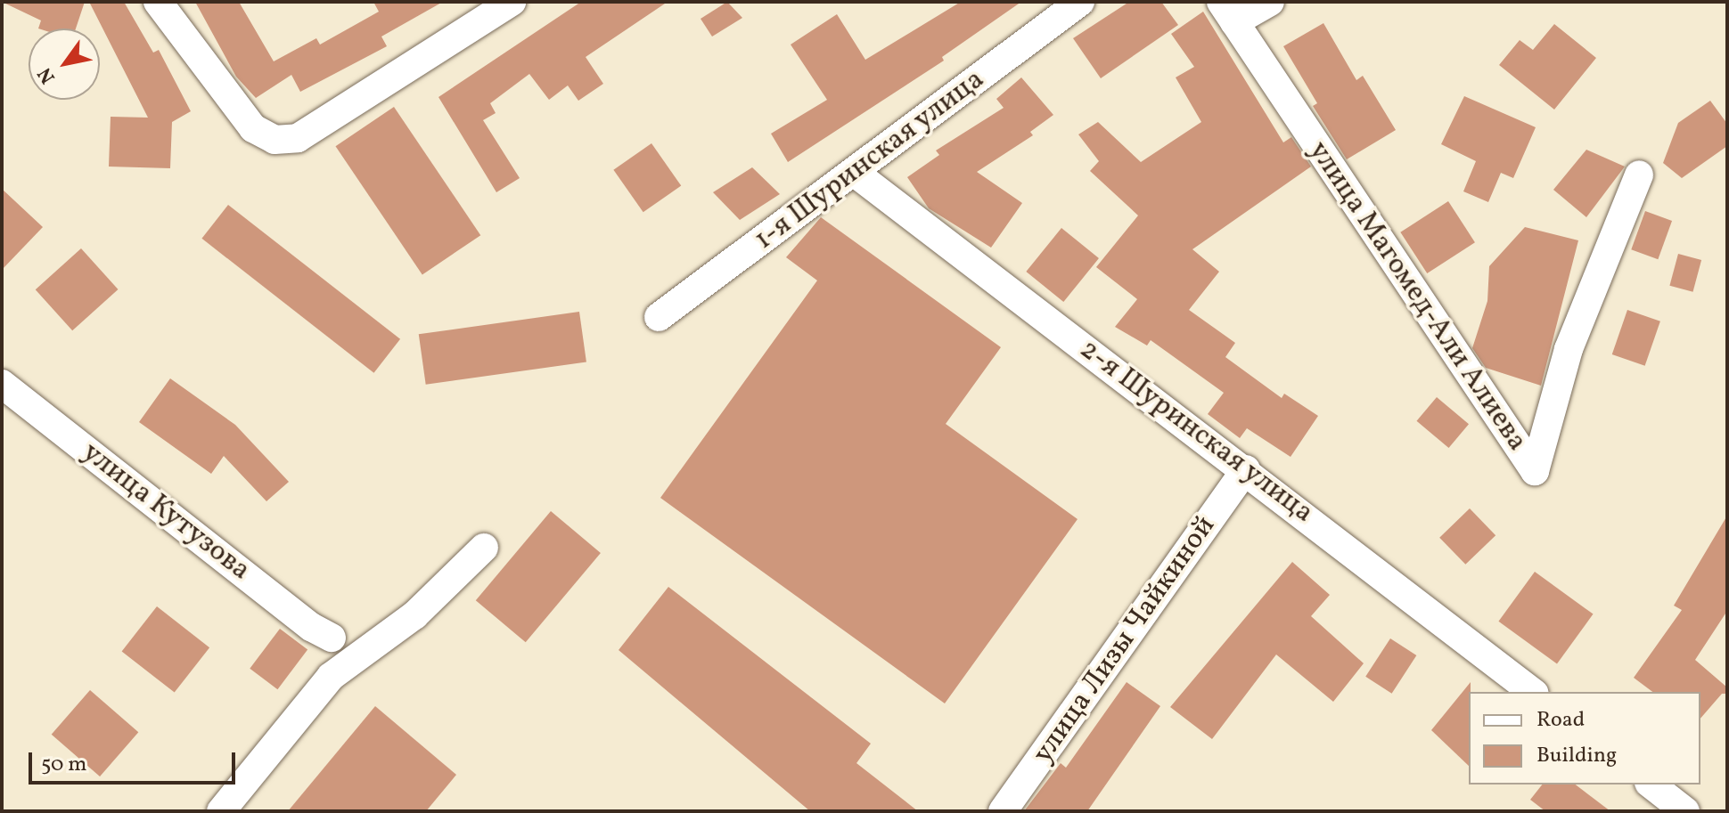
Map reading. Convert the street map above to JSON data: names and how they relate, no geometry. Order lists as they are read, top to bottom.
{
  "streets": {
    "street": [
      "1-я Шуринская улица",
      "улица Магомед-Али Алиева",
      "2-я Шуринская улица",
      "улица Кутузова",
      "улица Лизы Чайкиной"
    ]
  },
  "crossings": [
    ["1-я Шуринская улица", "2-я Шуринская улица"],
    ["2-я Шуринская улица", "улица Лизы Чайкиной"]
  ],
  "legend": ["Road", "Building"],
  "scale_bar": "50 m",
  "north": "bottom left"
}
